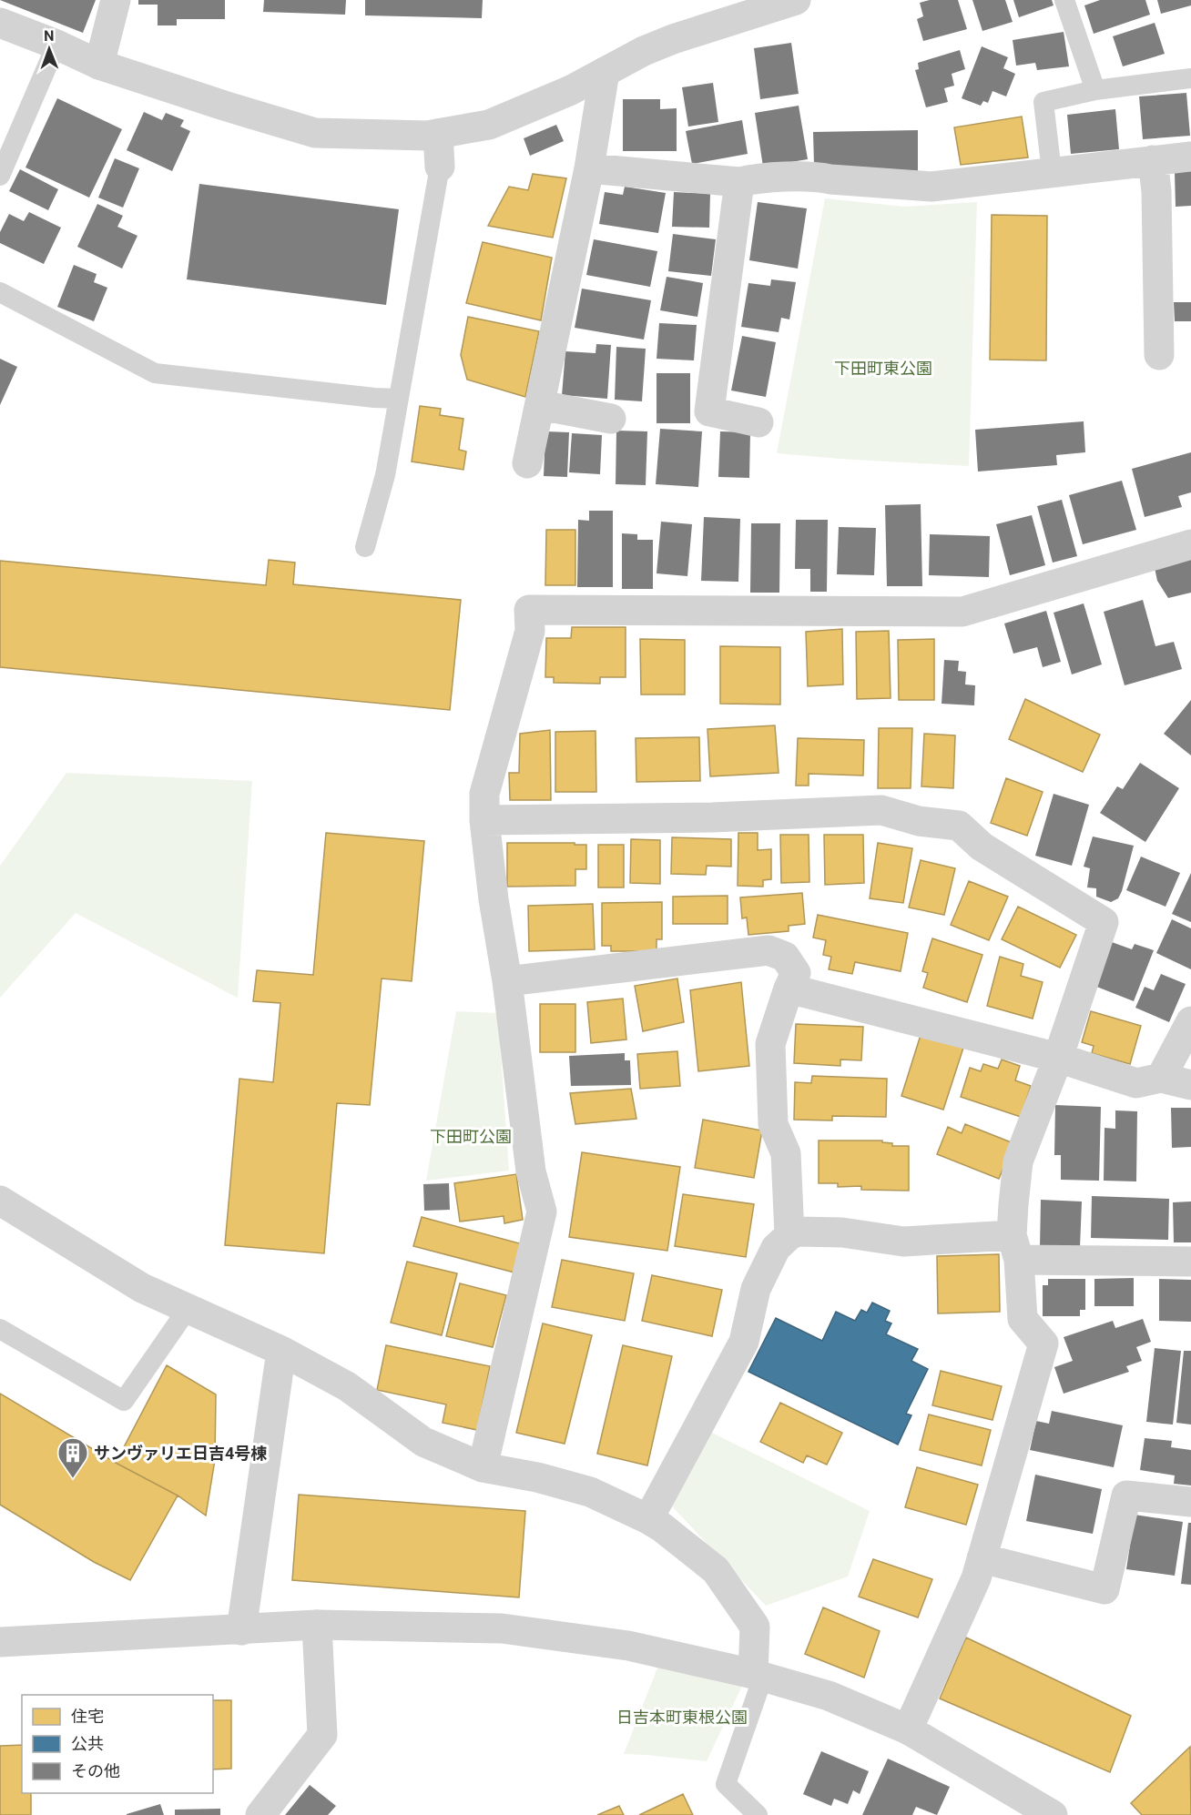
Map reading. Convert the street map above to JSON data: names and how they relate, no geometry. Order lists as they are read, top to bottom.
{
  "parks": ["下田町東公園", "下田町公園", "日吉本町東根公園"],
  "places": {
    "building": ["サンヴァリエ日吉4号棟"]
  },
  "legend": ["住宅", "公共", "その他"],
  "north": "top"
}
